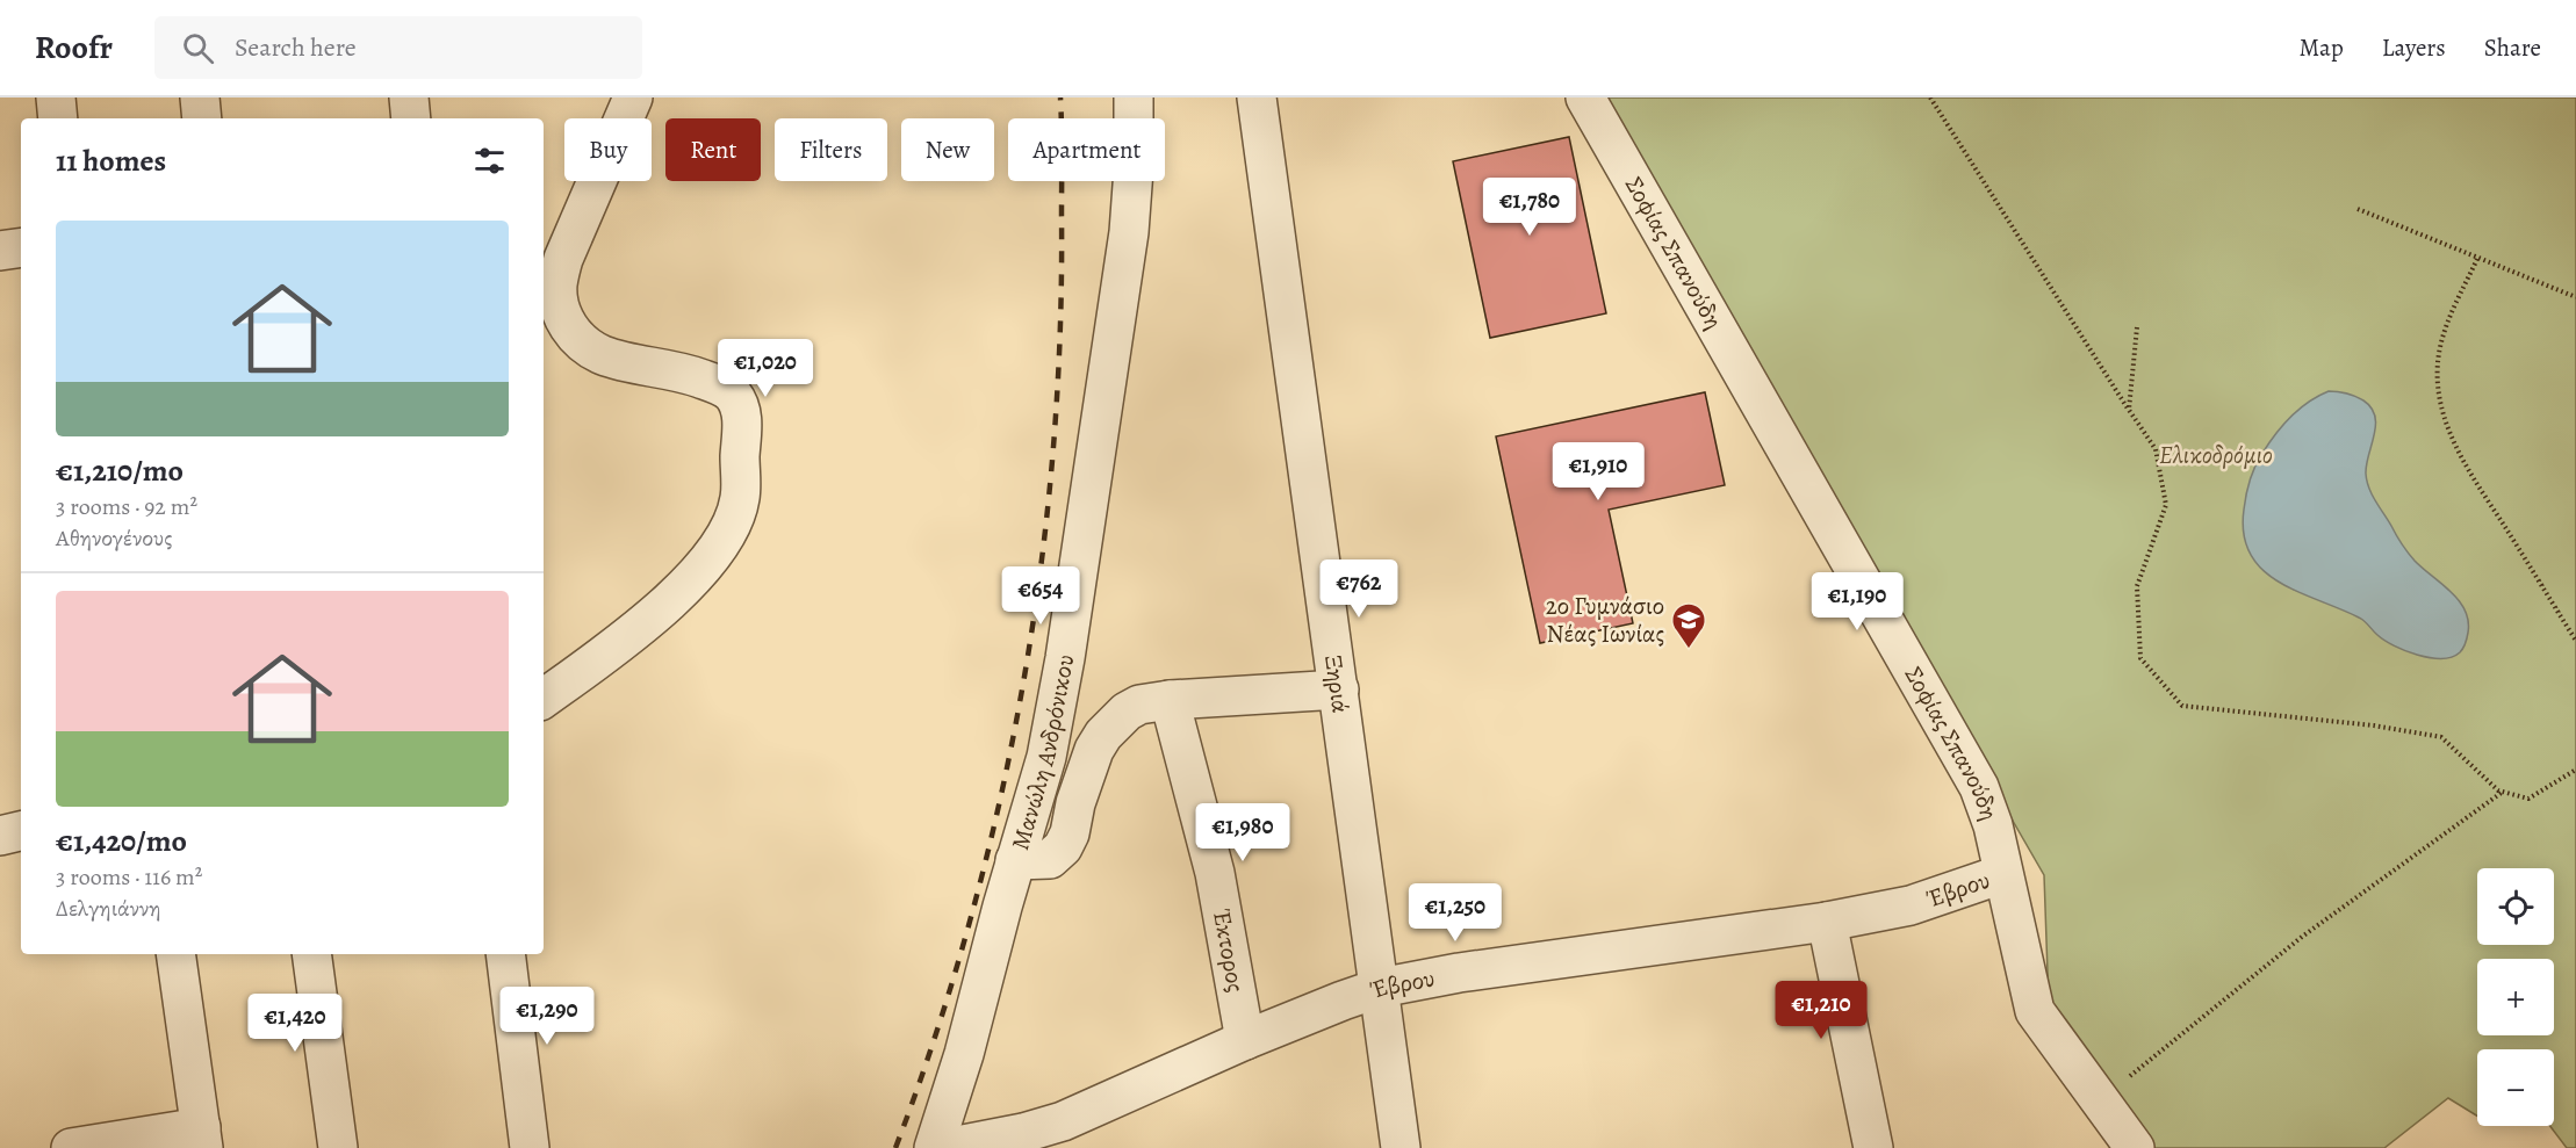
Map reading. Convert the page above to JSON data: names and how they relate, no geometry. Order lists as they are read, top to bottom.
{
  "streets": {
    "street": [
      "Σοφίας Σπανούδη",
      "Ξηριά",
      "Μανώλη Ανδρόνικου",
      "Έβρου",
      "Έκτορος"
    ]
  },
  "crossings": [
    ["Σοφίας Σπανούδη", "Έβρου"],
    ["Ξηριά", "Έβρου"],
    ["Έβρου", "Έκτορος"]
  ],
  "parks": ["Ελικοδρόμιο"],
  "places": {
    "school or university": ["2ο Γυμνάσιο Νέας Ιωνίας"]
  },
  "page": {
    "header": "Roofr",
    "search": "Search here",
    "nav": ["Map", "Layers", "Share"],
    "chip": [
      "Buy",
      "Rent",
      "Filters",
      "New",
      "Apartment"
    ],
    "heading": "11 homes",
    "price": [
      "€1,780",
      "€1,020",
      "€1,910",
      "€762",
      "€654",
      "€1,190",
      "€1,980",
      "€1,250",
      "€1,210",
      "€1,290",
      "€1,420"
    ],
    "list": [
      {
        "name": "€1,210/mo",
        "note": "3 rooms · 92 m² · Αθηνογένους"
      },
      {
        "name": "€1,420/mo",
        "note": "3 rooms · 116 m² · Δελγηιάννη"
      }
    ],
    "map_buttons": ["+", "−"]
  }
}
